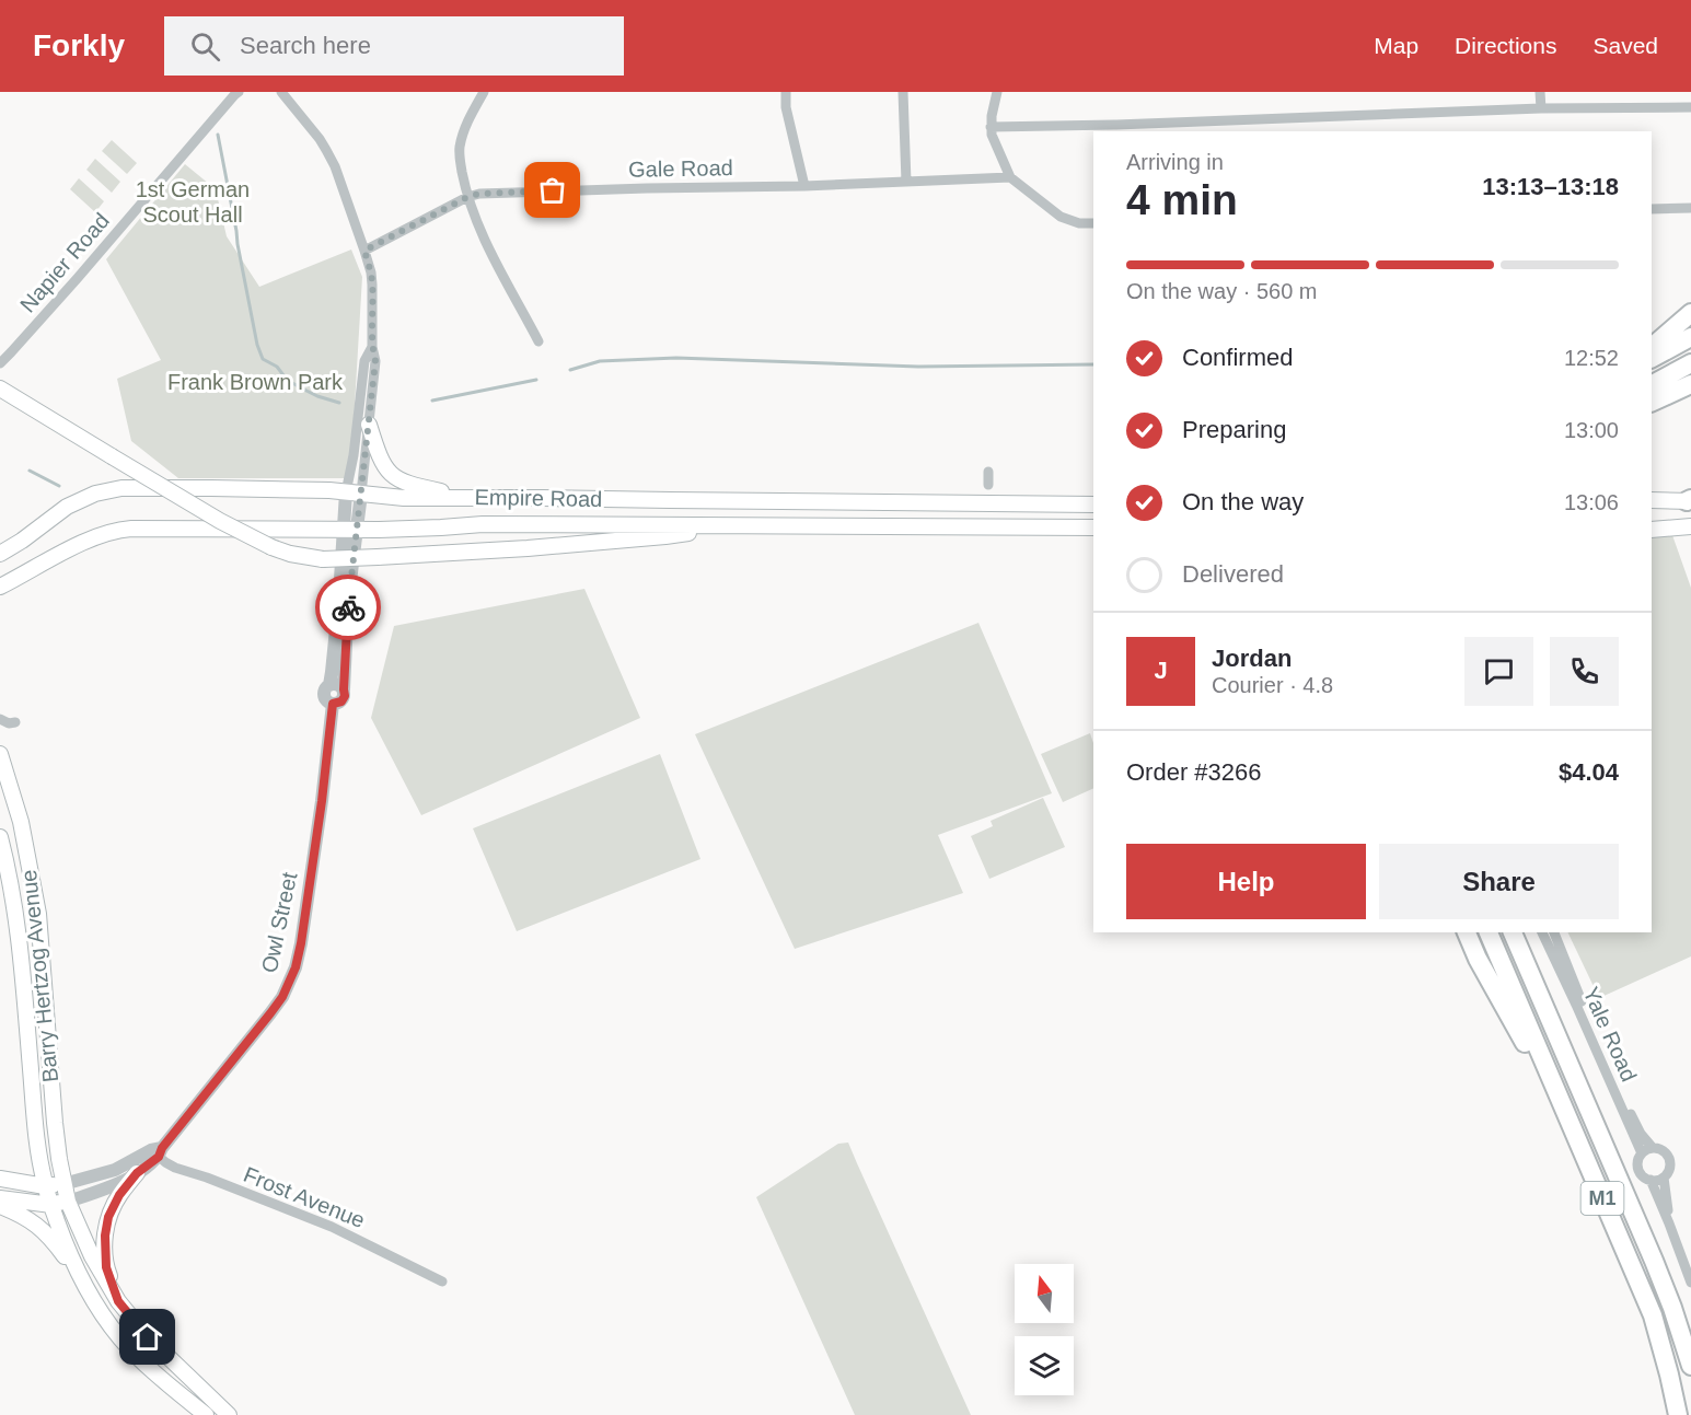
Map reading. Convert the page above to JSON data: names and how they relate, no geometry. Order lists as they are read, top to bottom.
{
  "streets": {
    "highway": ["M1"],
    "main road": ["Empire Road", "Barry Hertzog Avenue"],
    "street": [
      "Gale Road",
      "Napier Road",
      "Owl Street",
      "Yale Road",
      "Frost Avenue"
    ]
  },
  "crossings": [
    ["Owl Street", "Barry Hertzog Avenue"],
    ["Owl Street", "Frost Avenue"]
  ],
  "parks": ["1st German Scout Hall", "Frank Brown Park"],
  "north": "top",
  "page": {
    "header": "Forkly",
    "search": "Search here",
    "nav": ["Map", "Directions", "Saved"],
    "heading": ["4 min", "Arriving in", "13:13–13:18"],
    "panel": [
      "Jordan",
      "Courier · 4.8",
      "Order #3266",
      "$4.04"
    ],
    "bar": "On the way · 560 m",
    "list": [
      ["Confirmed", "12:52"],
      ["Preparing", "13:00"],
      ["On the way", "13:06"],
      "Delivered"
    ],
    "round": "J",
    "buttons": ["Help", "Share"]
  }
}
